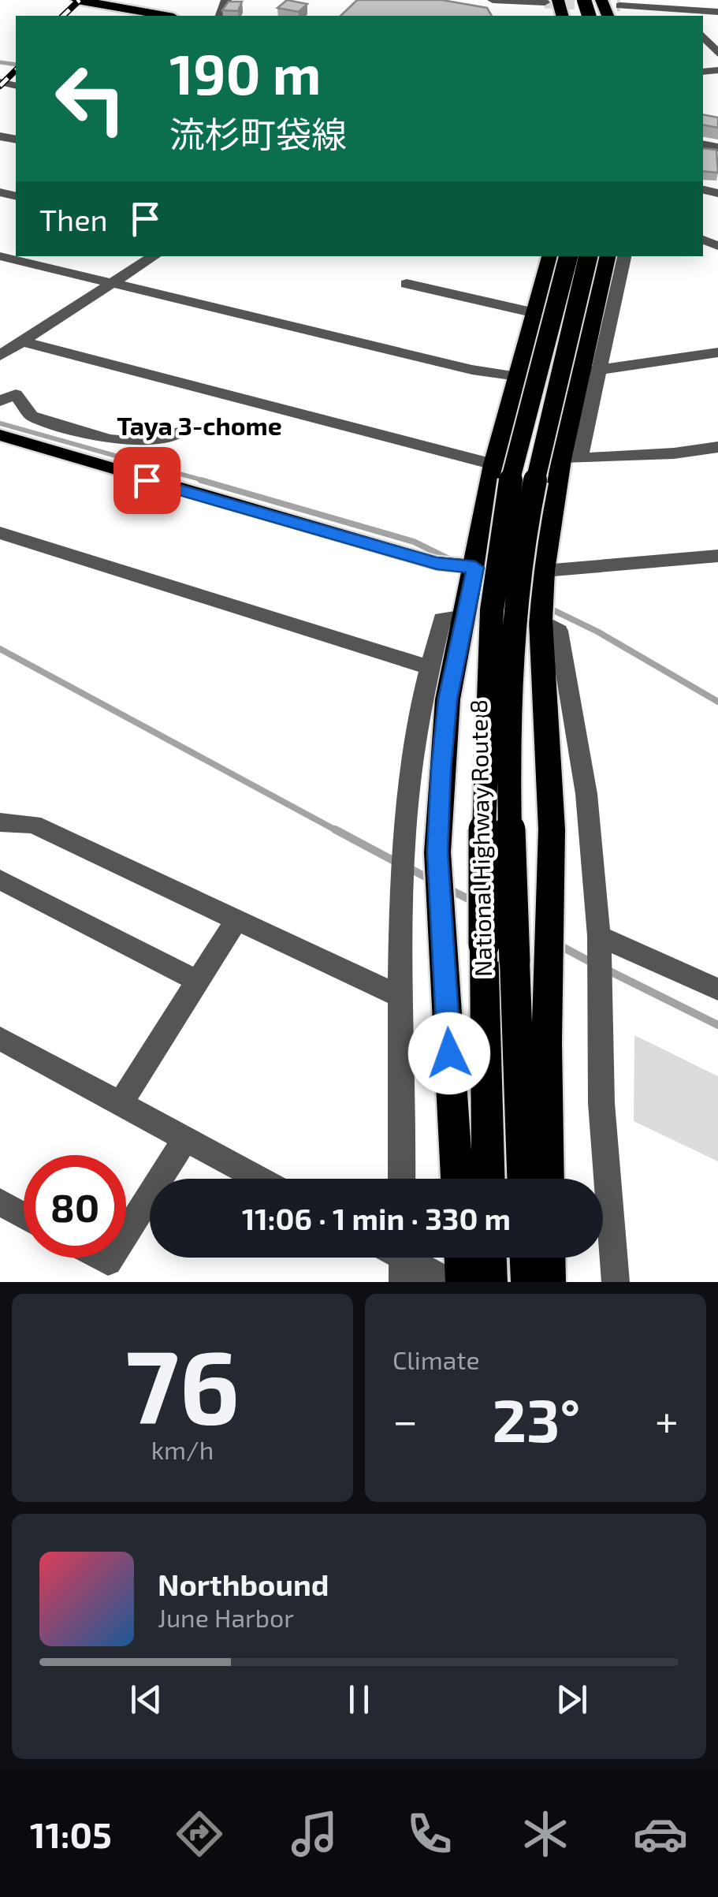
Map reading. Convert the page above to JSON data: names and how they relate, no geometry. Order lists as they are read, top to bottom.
{
  "streets": {
    "highway": ["National Highway Route 8"]
  },
  "districts": ["Taya 3-chome"],
  "page": {
    "turn": ["190 m", "流杉町袋線"],
    "then": "Then",
    "limit": "80",
    "trip": "11:06 · 1 min · 330 m",
    "tile": [
      ["76", "km/h"],
      "Climate"
    ],
    "heat": ["−", "23°", "+"],
    "song": ["Northbound", "June Harbor"],
    "tabs": "11:05"
  }
}
